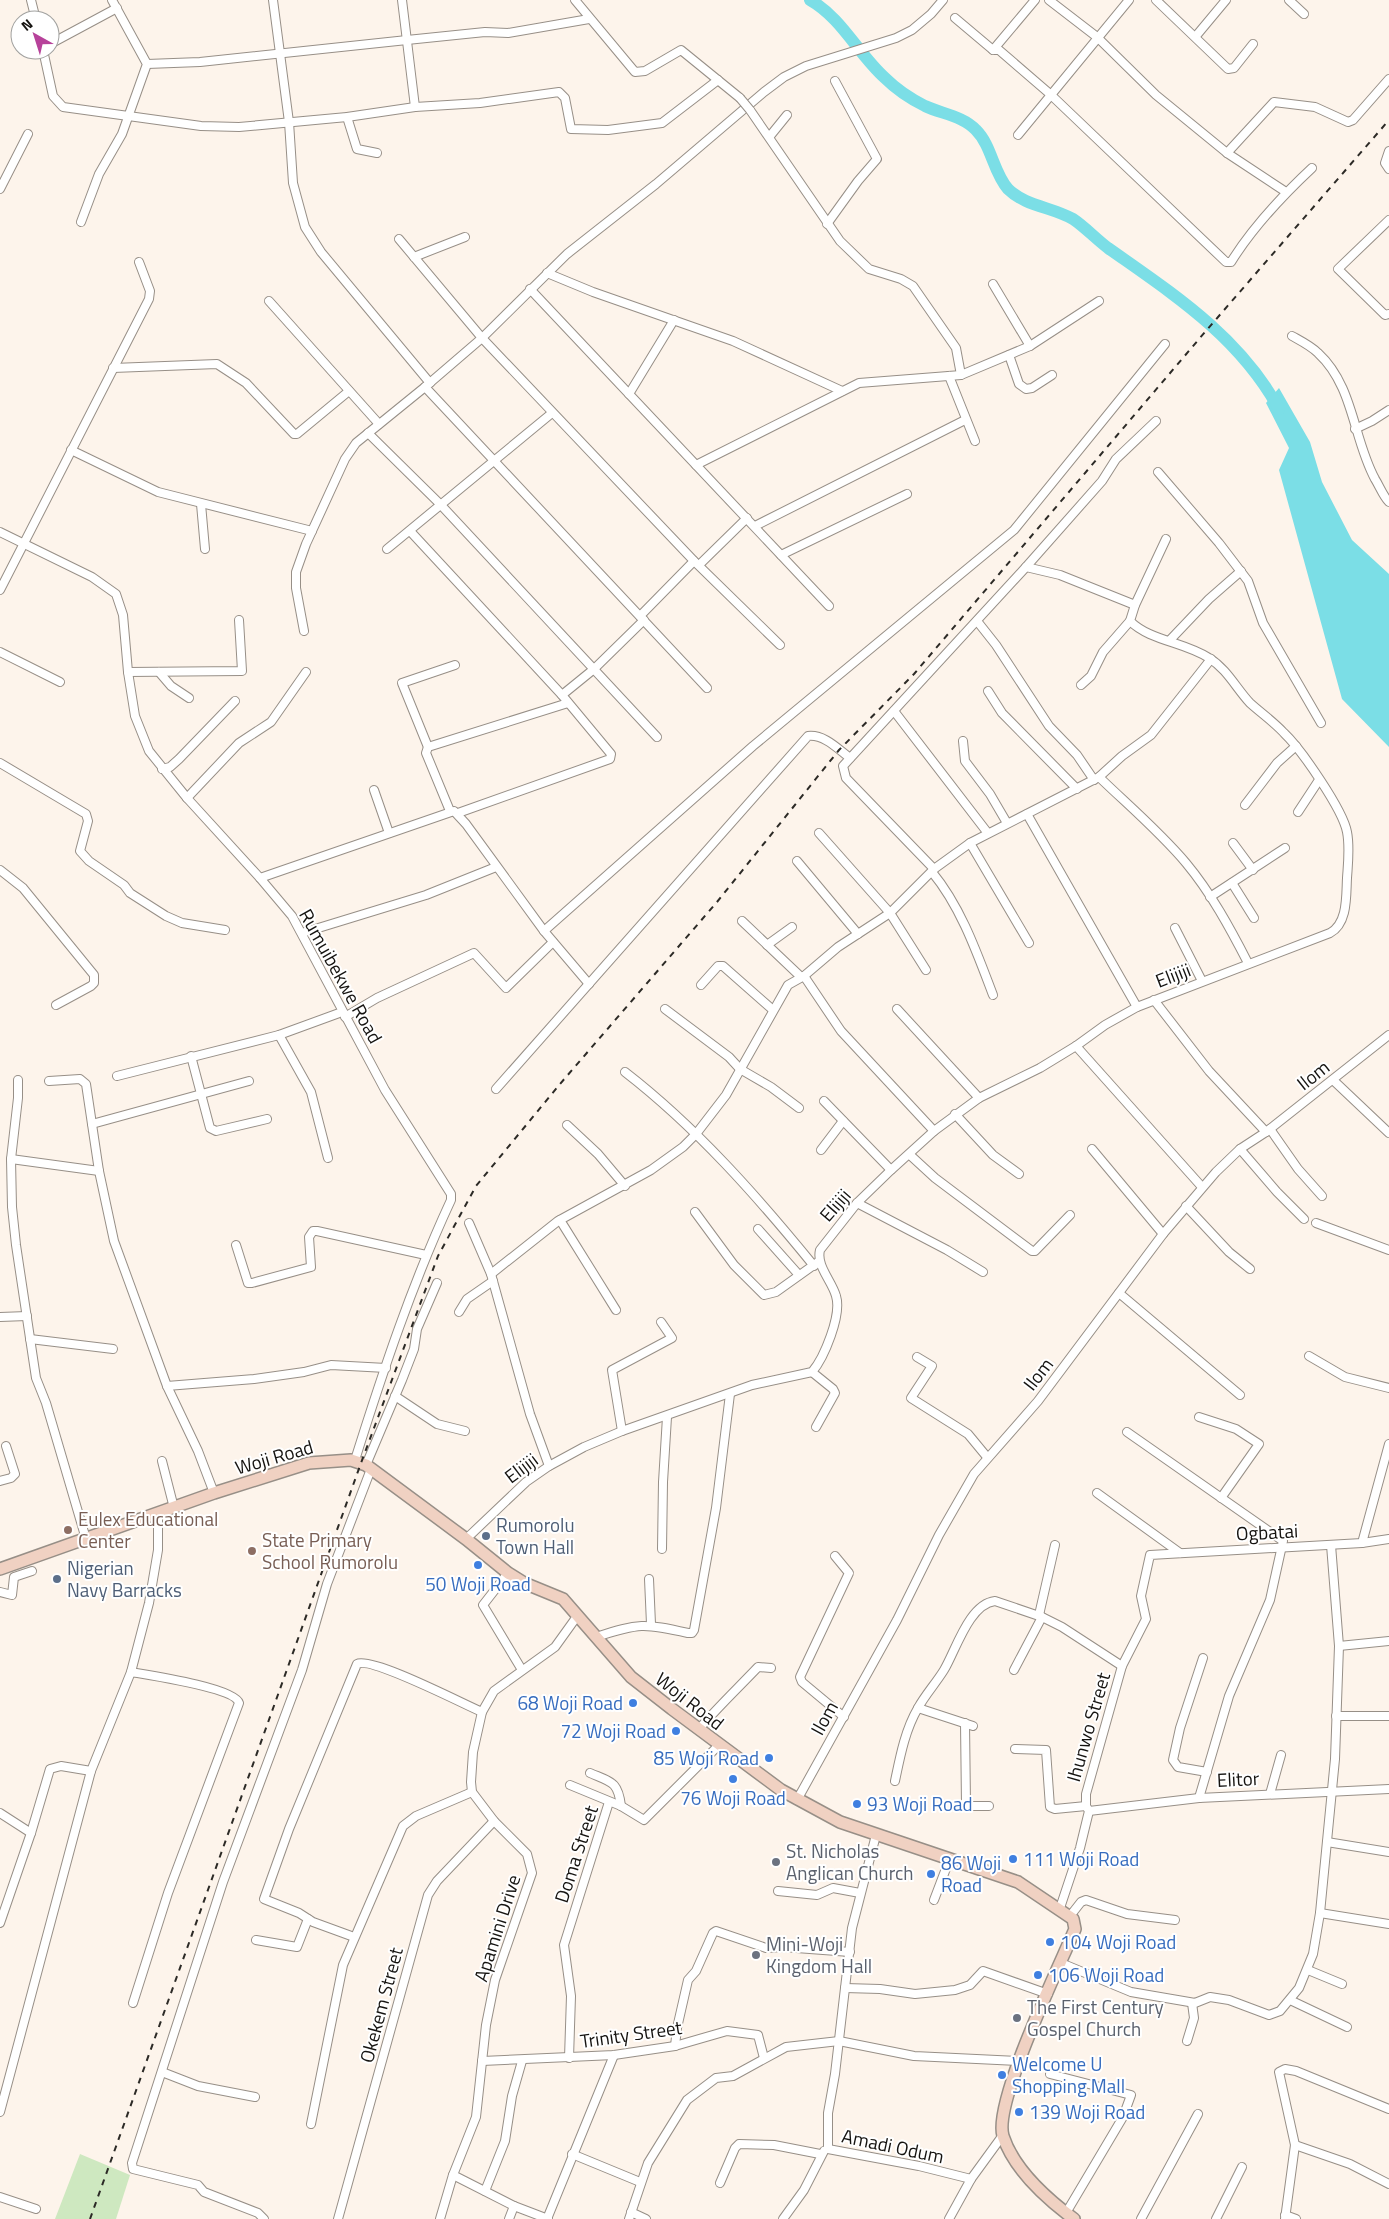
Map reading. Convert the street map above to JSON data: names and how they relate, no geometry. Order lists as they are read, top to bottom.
{
  "streets": {
    "main road": ["Woji Road"],
    "street": [
      "Elijiji",
      "Rumuibekwe Road",
      "Ilom",
      "Ogbatai",
      "Ihunwo Street",
      "Elitor",
      "Doma Street",
      "Apamini Drive",
      "Okekem Street",
      "Trinity Street",
      "Amadi Odum"
    ]
  },
  "crossings": [
    ["Elijiji", "Woji Road"],
    ["Rumuibekwe Road", "Woji Road"],
    ["Ilom", "Woji Road"],
    ["Woji Road", "Ihunwo Street"],
    ["Woji Road", "Doma Street"],
    ["Woji Road", "Amadi Odum"],
    ["Ogbatai", "Ihunwo Street"],
    ["Ihunwo Street", "Elitor"],
    ["Doma Street", "Trinity Street"],
    ["Apamini Drive", "Okekem Street"],
    ["Apamini Drive", "Trinity Street"]
  ],
  "places": [
    "Eulex Educational Center",
    "Rumorolu Town Hall",
    "State Primary School Rumorolu",
    "50 Woji Road",
    "Nigerian Navy Barracks",
    "68 Woji Road",
    "72 Woji Road",
    "85 Woji Road",
    "76 Woji Road",
    "93 Woji Road",
    "111 Woji Road",
    "St. Nicholas Anglican Church",
    "86 Woji Road",
    "104 Woji Road",
    "Mini-Woji Kingdom Hall",
    "106 Woji Road",
    "The First Century Gospel Church",
    "Welcome U Shopping Mall",
    "139 Woji Road"
  ],
  "north": "top left"
}
